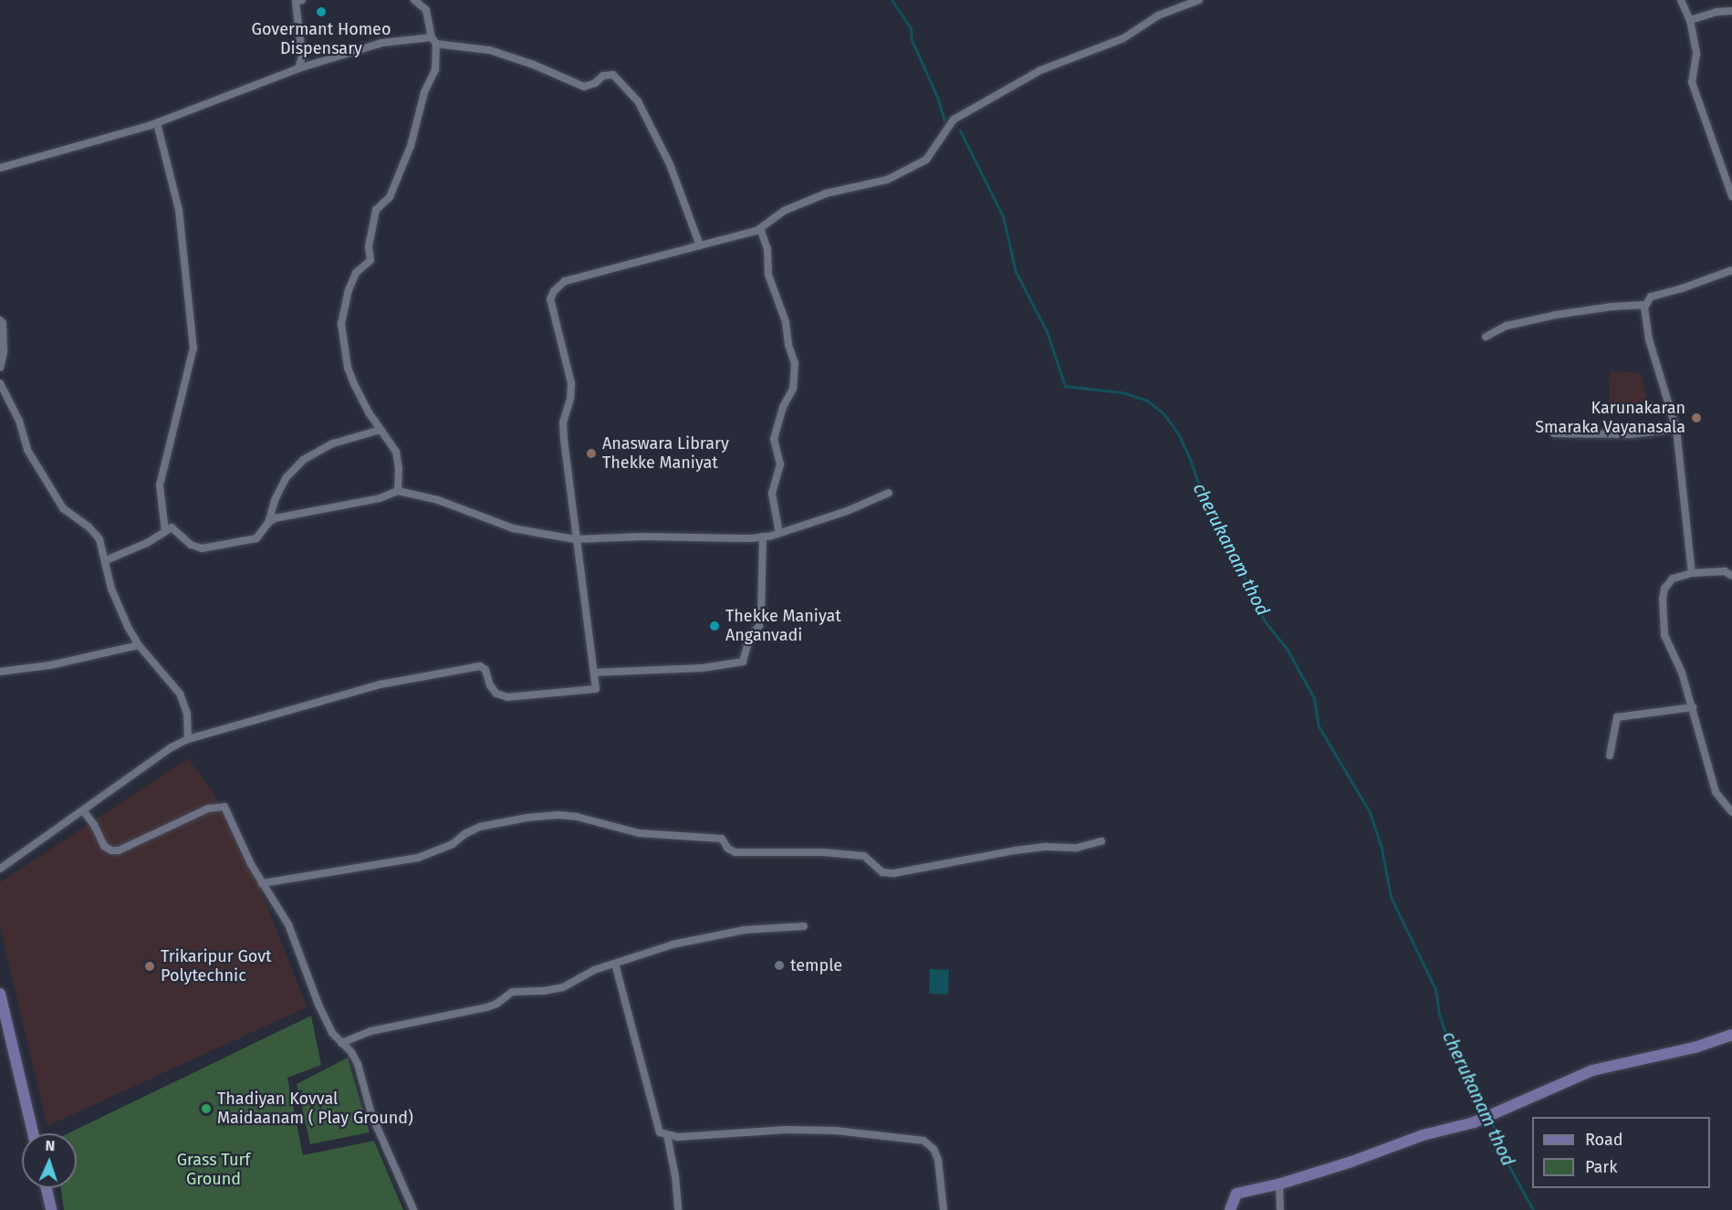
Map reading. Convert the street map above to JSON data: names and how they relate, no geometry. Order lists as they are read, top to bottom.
{
  "water": ["cherukanam thod"],
  "parks": ["Grass Turf Ground"],
  "places": [
    "Govermant Homeo Dispensary",
    "Karunakaran Smaraka Vayanasala",
    "Anaswara Library Thekke Maniyat",
    "Thekke Maniyat Anganvadi",
    "temple",
    "Trikaripur Govt Polytechnic",
    "Thadiyan Kovval Maidaanam ( Play Ground)"
  ],
  "legend": ["Road", "Park"],
  "north": "top"
}
